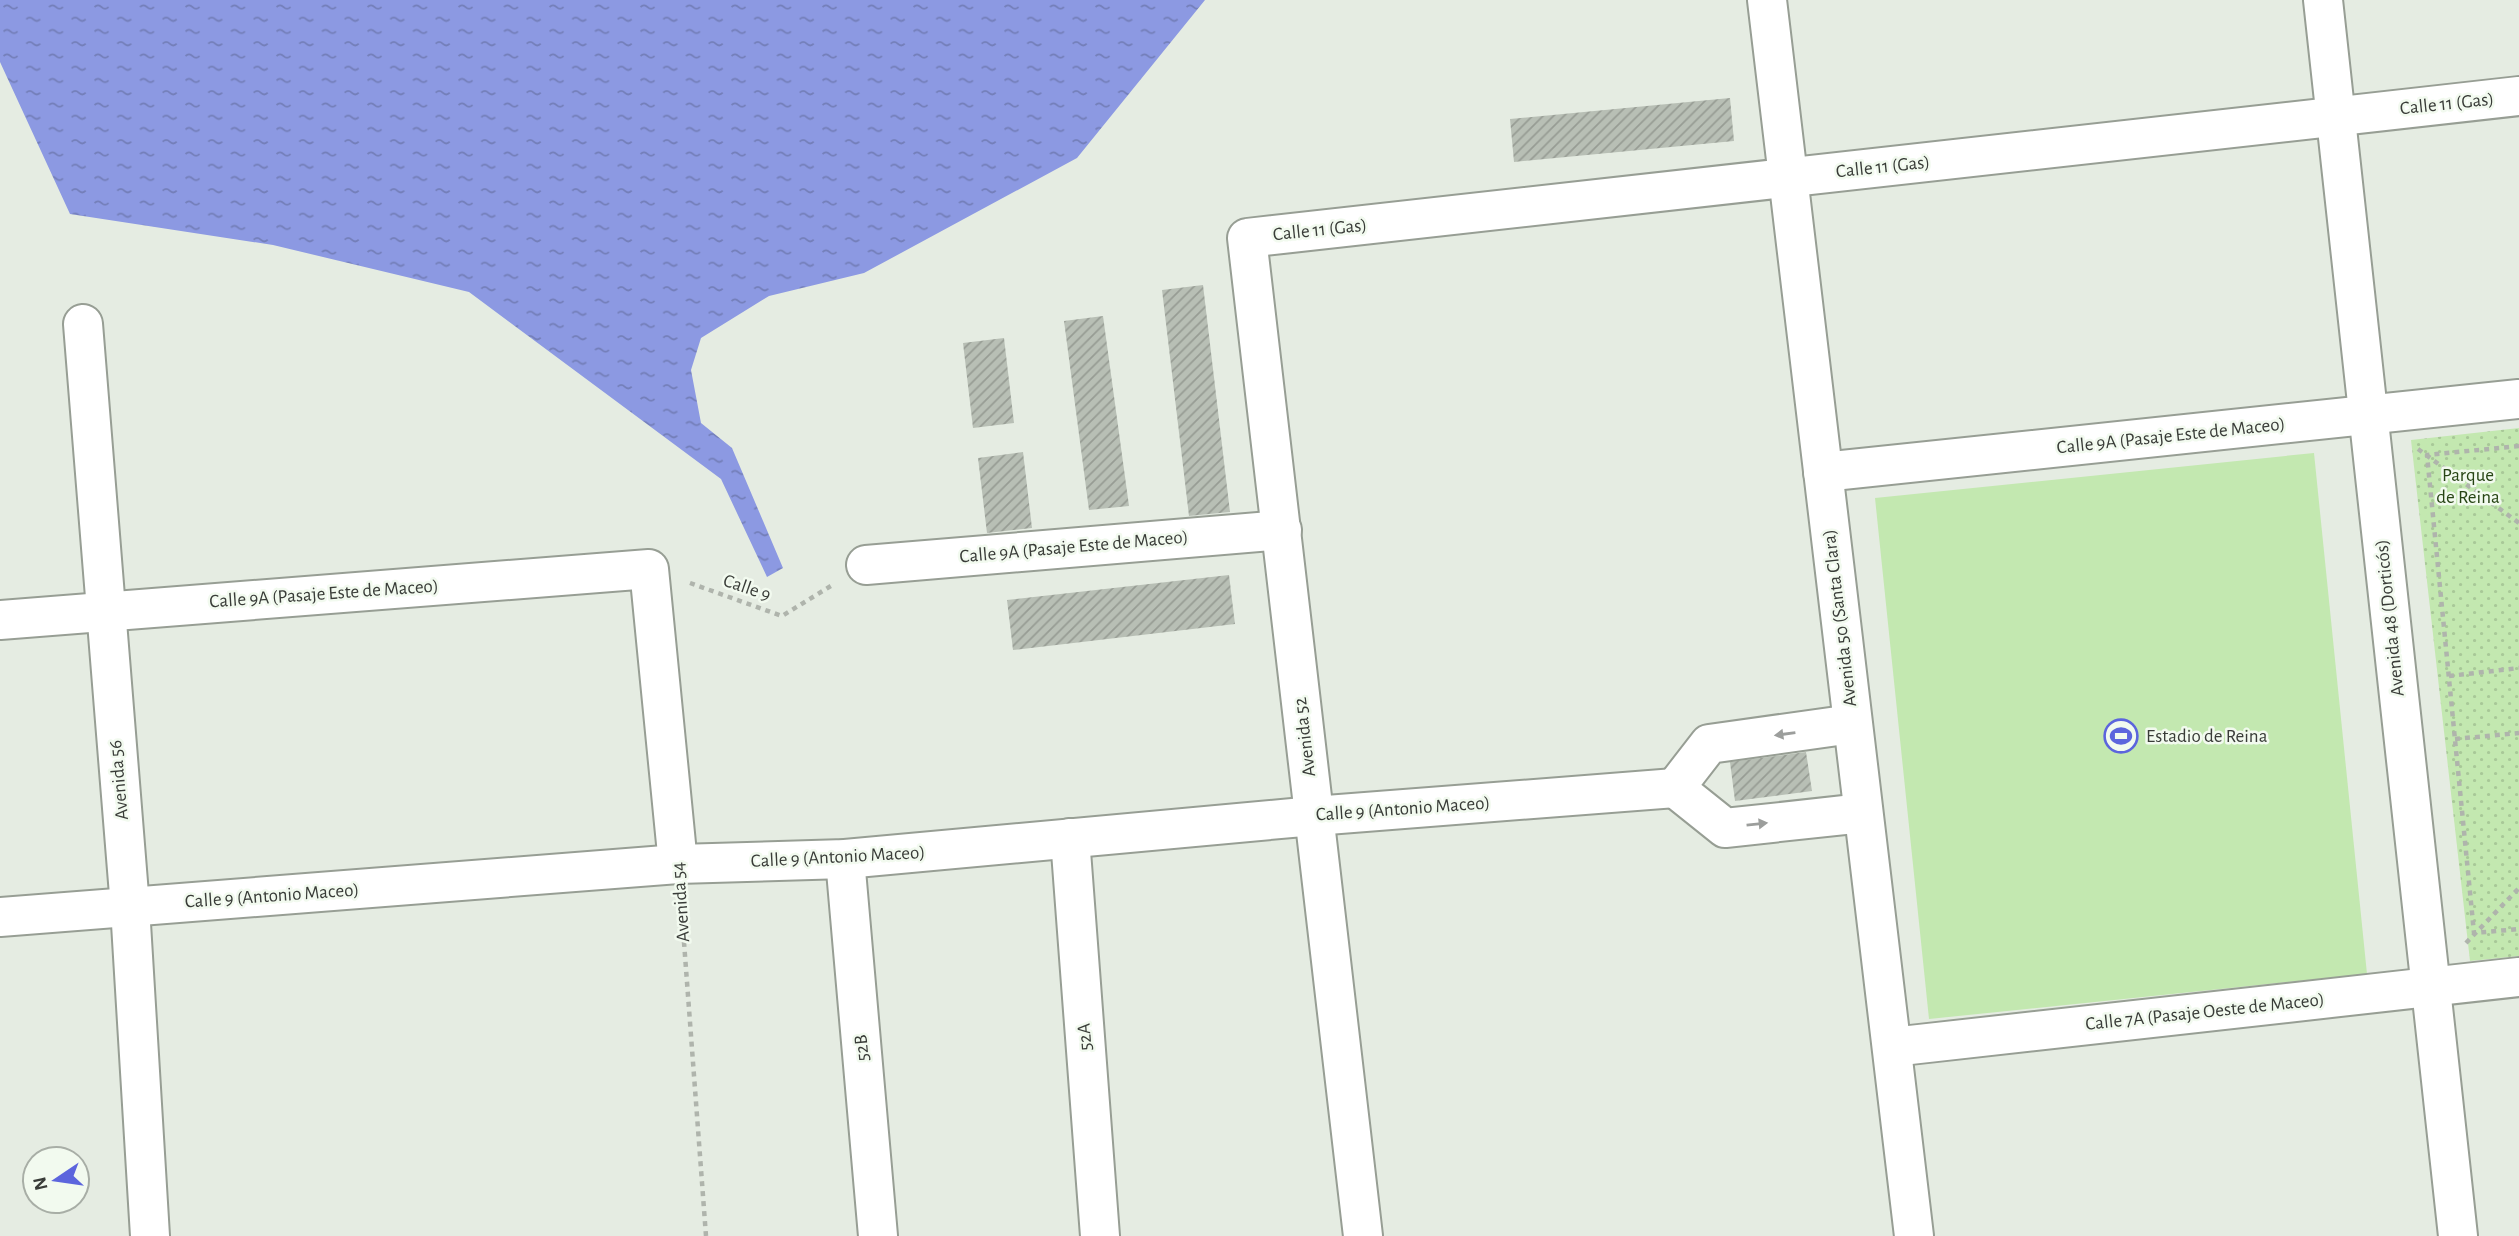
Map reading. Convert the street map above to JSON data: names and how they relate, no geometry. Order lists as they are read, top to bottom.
{
  "streets": {
    "street": [
      "Calle 11 (Gas)",
      "Calle 9A (Pasaje Este de Maceo)",
      "Avenida 50 (Santa Clara)",
      "Avenida 48 (Dorticós)",
      "Avenida 52",
      "Avenida 56",
      "Calle 9 (Antonio Maceo)",
      "Avenida 54",
      "Calle 7A (Pasaje Oeste de Maceo)",
      "52A",
      "52B"
    ],
    "path": ["Calle 9"]
  },
  "crossings": [
    ["Calle 11 (Gas)", "Avenida 50 (Santa Clara)"],
    ["Calle 11 (Gas)", "Avenida 48 (Dorticós)"],
    ["Calle 11 (Gas)", "Avenida 52"],
    ["Calle 9A (Pasaje Este de Maceo)", "Calle 9"],
    ["Calle 9A (Pasaje Este de Maceo)", "Avenida 50 (Santa Clara)"],
    ["Calle 9A (Pasaje Este de Maceo)", "Avenida 48 (Dorticós)"],
    ["Calle 9A (Pasaje Este de Maceo)", "Avenida 52"],
    ["Calle 9A (Pasaje Este de Maceo)", "Avenida 56"],
    ["Calle 9A (Pasaje Este de Maceo)", "Avenida 54"],
    ["Calle 9", "Avenida 54"],
    ["Avenida 50 (Santa Clara)", "Calle 7A (Pasaje Oeste de Maceo)"],
    ["Avenida 48 (Dorticós)", "Calle 7A (Pasaje Oeste de Maceo)"],
    ["Avenida 52", "Calle 9 (Antonio Maceo)"],
    ["Avenida 56", "Calle 9 (Antonio Maceo)"],
    ["Calle 9 (Antonio Maceo)", "Avenida 54"],
    ["Calle 9 (Antonio Maceo)", "52A"],
    ["Calle 9 (Antonio Maceo)", "52B"]
  ],
  "parks": ["Parque de Reina"],
  "places": {
    "sports": ["Estadio de Reina"]
  },
  "north": "left"
}
